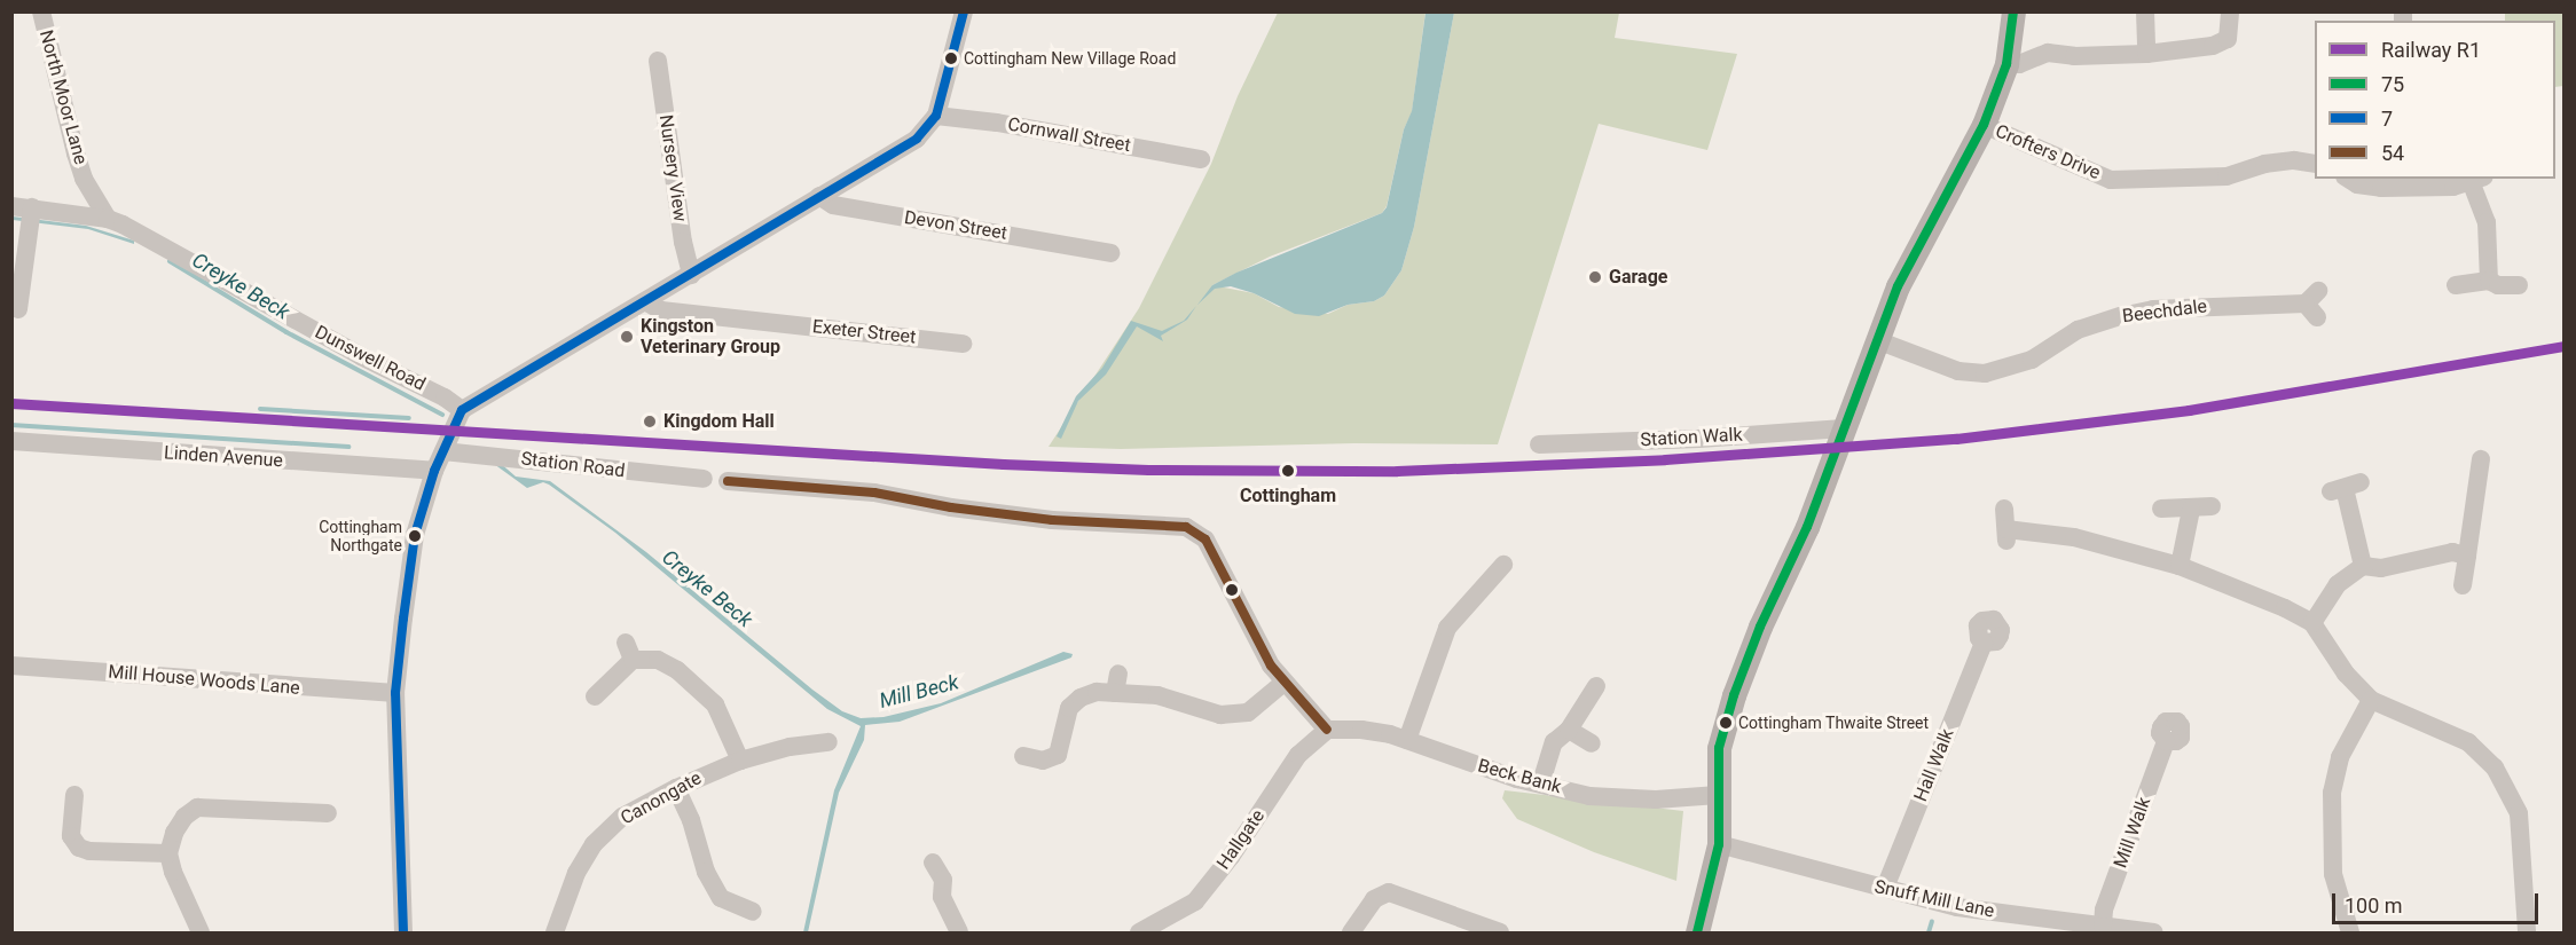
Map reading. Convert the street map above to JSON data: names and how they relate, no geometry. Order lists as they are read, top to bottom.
{
  "streets": {
    "street": [
      "North Moor Lane",
      "Cornwall Street",
      "Crofters Drive",
      "Nursery View",
      "Devon Street",
      "Beechdale",
      "Exeter Street",
      "Dunswell Road",
      "Station Walk",
      "Linden Avenue",
      "Station Road",
      "Mill House Woods Lane",
      "Hall Walk",
      "Beck Bank",
      "Canongate",
      "Mill Walk",
      "Hallgate",
      "Snuff Mill Lane"
    ]
  },
  "crossings": [
    ["North Moor Lane", "Dunswell Road"],
    ["Hall Walk", "Snuff Mill Lane"],
    ["Beck Bank", "Hallgate"],
    ["Mill Walk", "Snuff Mill Lane"]
  ],
  "water": ["Creyke Beck", "Mill Beck"],
  "places": [
    "Cottingham New Village Road",
    "Garage",
    "Kingston Veterinary Group",
    "Kingdom Hall",
    "Cottingham",
    "Cottingham Northgate",
    "Cottingham Thwaite Street"
  ],
  "lines": [
    "transit line 75",
    "transit line 7",
    "rail line R1",
    "transit line 54"
  ],
  "legend": [
    "Railway R1",
    "75",
    "7",
    "54"
  ],
  "scale_bar": "100 m"
}
